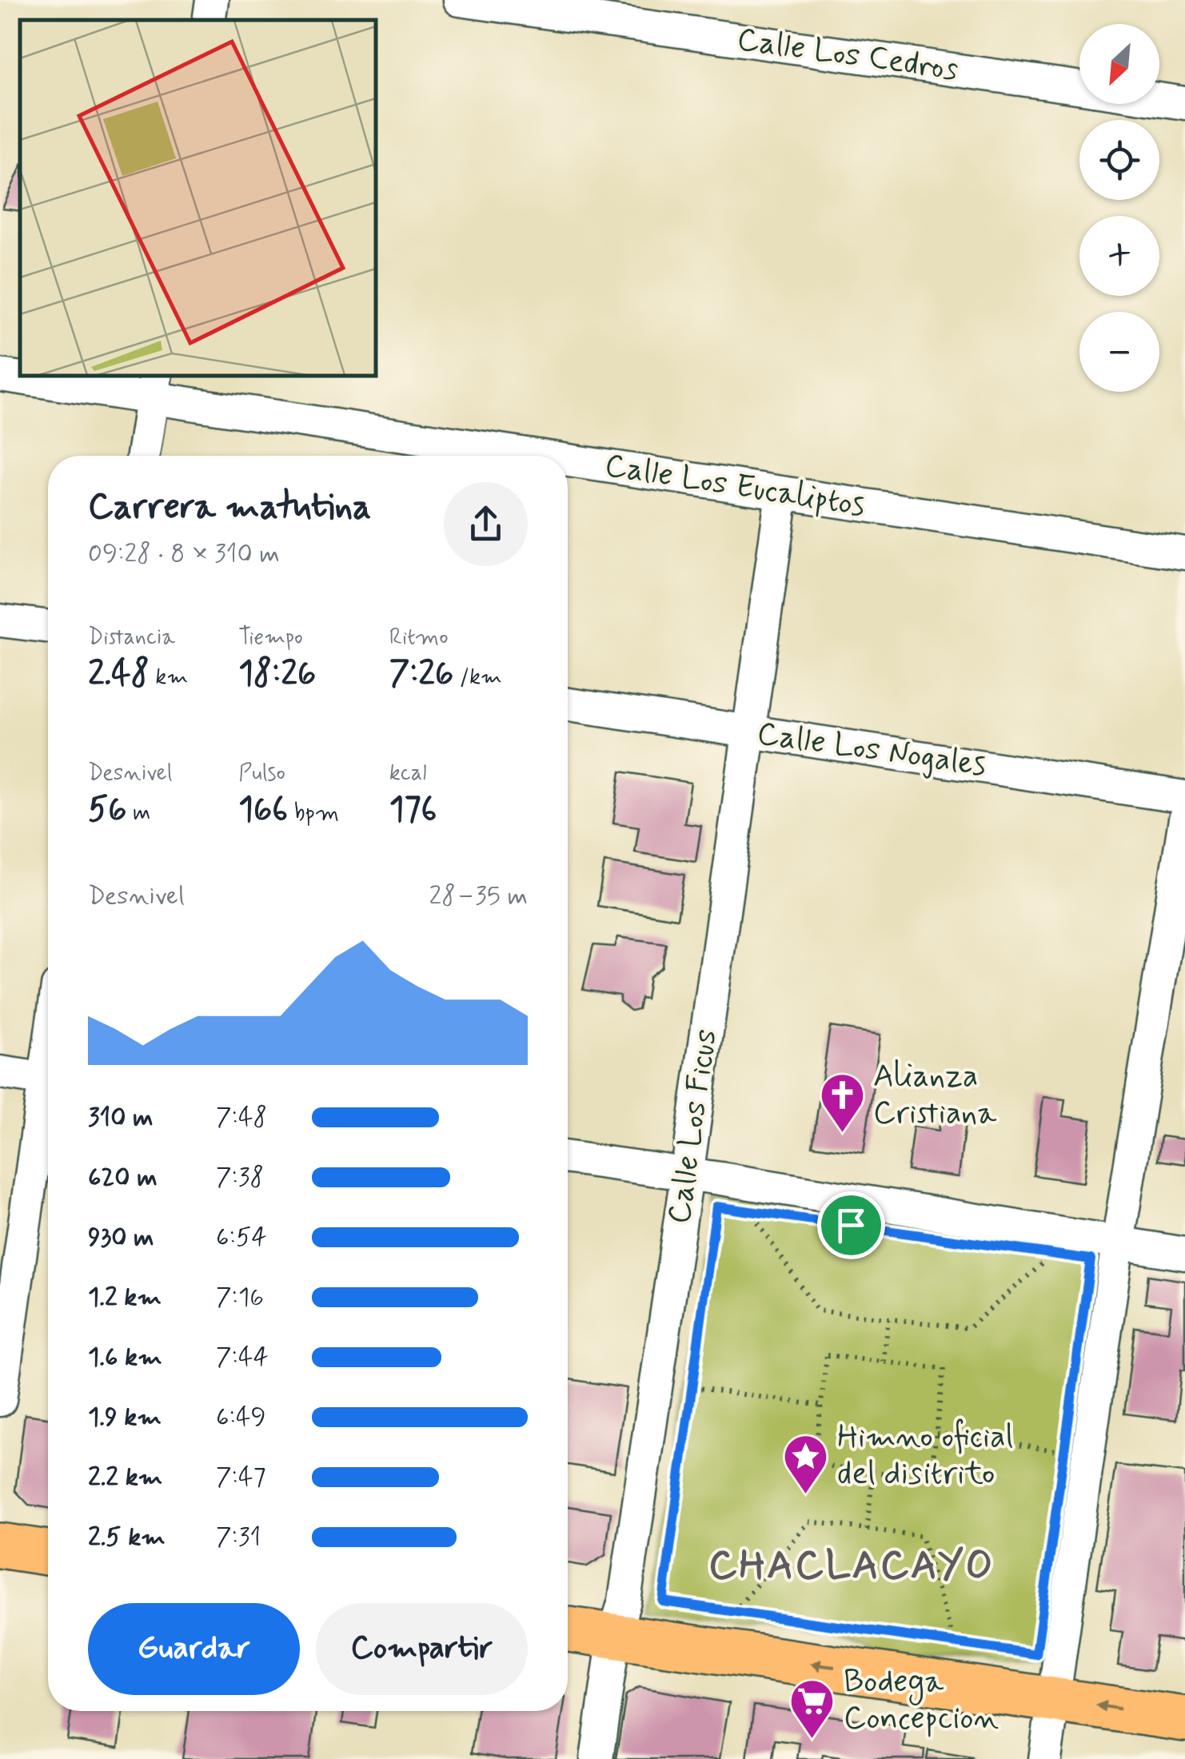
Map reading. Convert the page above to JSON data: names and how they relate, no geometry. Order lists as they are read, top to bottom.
{
  "streets": {
    "street": [
      "Calle Los Cedros",
      "Calle Los Eucaliptos",
      "Calle Los Nogales",
      "Calle Los Ficus"
    ]
  },
  "crossings": [
    ["Calle Los Eucaliptos", "Calle Los Ficus"],
    ["Calle Los Nogales", "Calle Los Ficus"]
  ],
  "districts": ["CHACLACAYO"],
  "places": {
    "church": ["Alianza Cristiana"],
    "place": ["Himno oficial del disitrito"],
    "supermarket": ["Bodega Concepcion"]
  },
  "north": "bottom left",
  "page": {
    "map_buttons": ["+", "−"],
    "heading": ["Carrera matutina", "09:28 · 8 × 310 m"],
    "stats": [
      ["Distancia", "2.48 km"],
      ["Tiempo", "18:26"],
      ["Ritmo", "7:26 /km"],
      ["Desnivel", "56 m"],
      ["Pulso", "166 bpm"],
      ["kcal", "176"]
    ],
    "chart": ["Desnivel", "28–35 m"],
    "list": [
      {
        "name": "310 m",
        "note": "7:48"
      },
      {
        "name": "620 m",
        "note": "7:38"
      },
      {
        "name": "930 m",
        "note": "6:54"
      },
      {
        "name": "1.2 km",
        "note": "7:16"
      },
      {
        "name": "1.6 km",
        "note": "7:44"
      },
      {
        "name": "1.9 km",
        "note": "6:49"
      },
      {
        "name": "2.2 km",
        "note": "7:47"
      },
      {
        "name": "2.5 km",
        "note": "7:31"
      }
    ],
    "buttons": ["Guardar", "Compartir"]
  }
}
